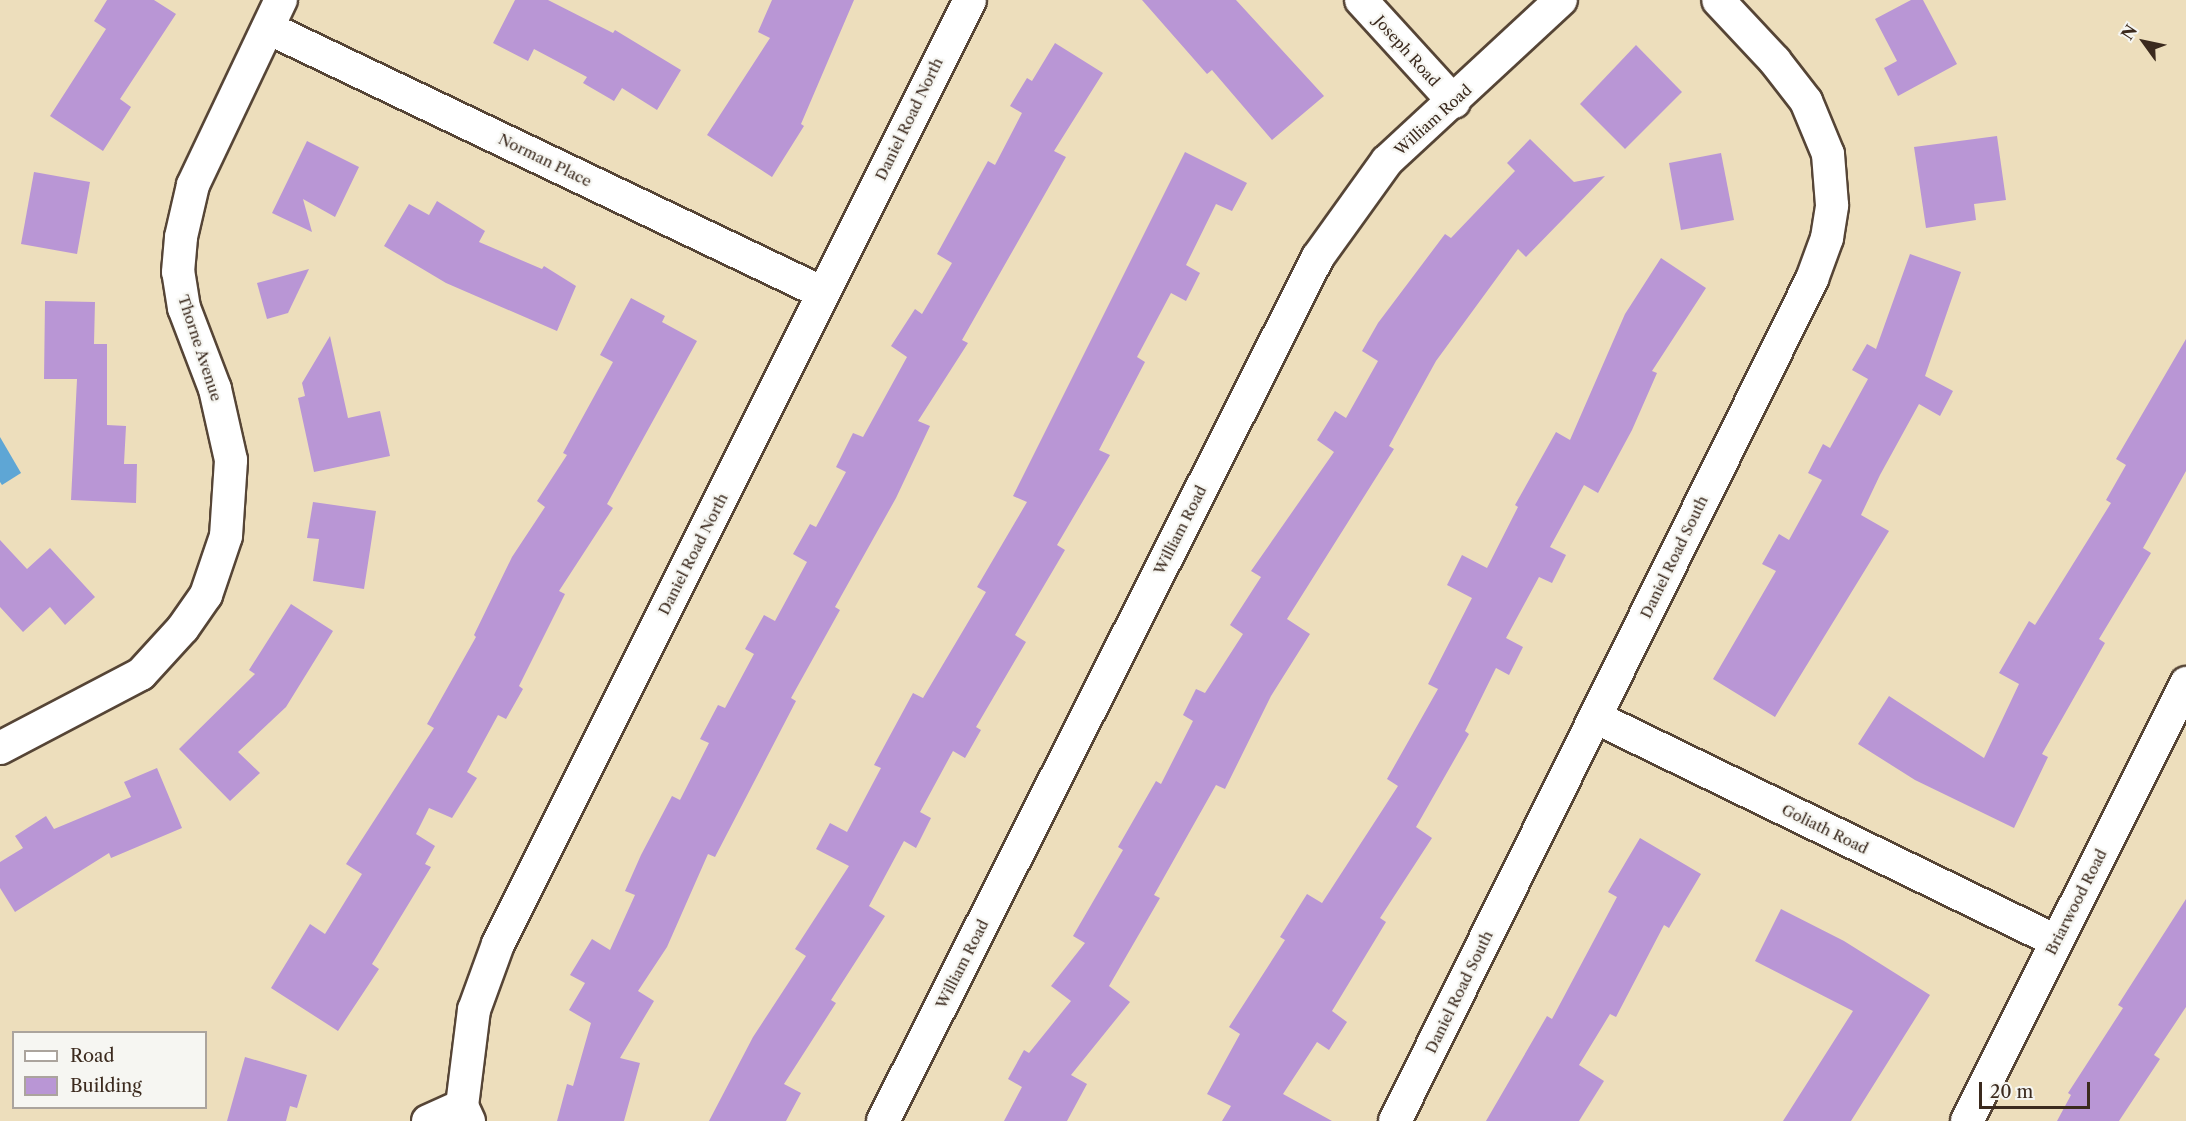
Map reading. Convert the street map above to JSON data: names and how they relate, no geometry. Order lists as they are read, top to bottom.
{
  "streets": {
    "street": [
      "Joseph Road",
      "Daniel Road North",
      "William Road",
      "Norman Place",
      "Thorne Avenue",
      "Daniel Road South",
      "Goliath Road",
      "Briarwood Road"
    ]
  },
  "crossings": [
    ["Joseph Road", "William Road"],
    ["Daniel Road North", "Norman Place"],
    ["Norman Place", "Thorne Avenue"],
    ["Daniel Road South", "Goliath Road"],
    ["Goliath Road", "Briarwood Road"]
  ],
  "legend": ["Road", "Building"],
  "scale_bar": "20 m",
  "north": "top left"
}
